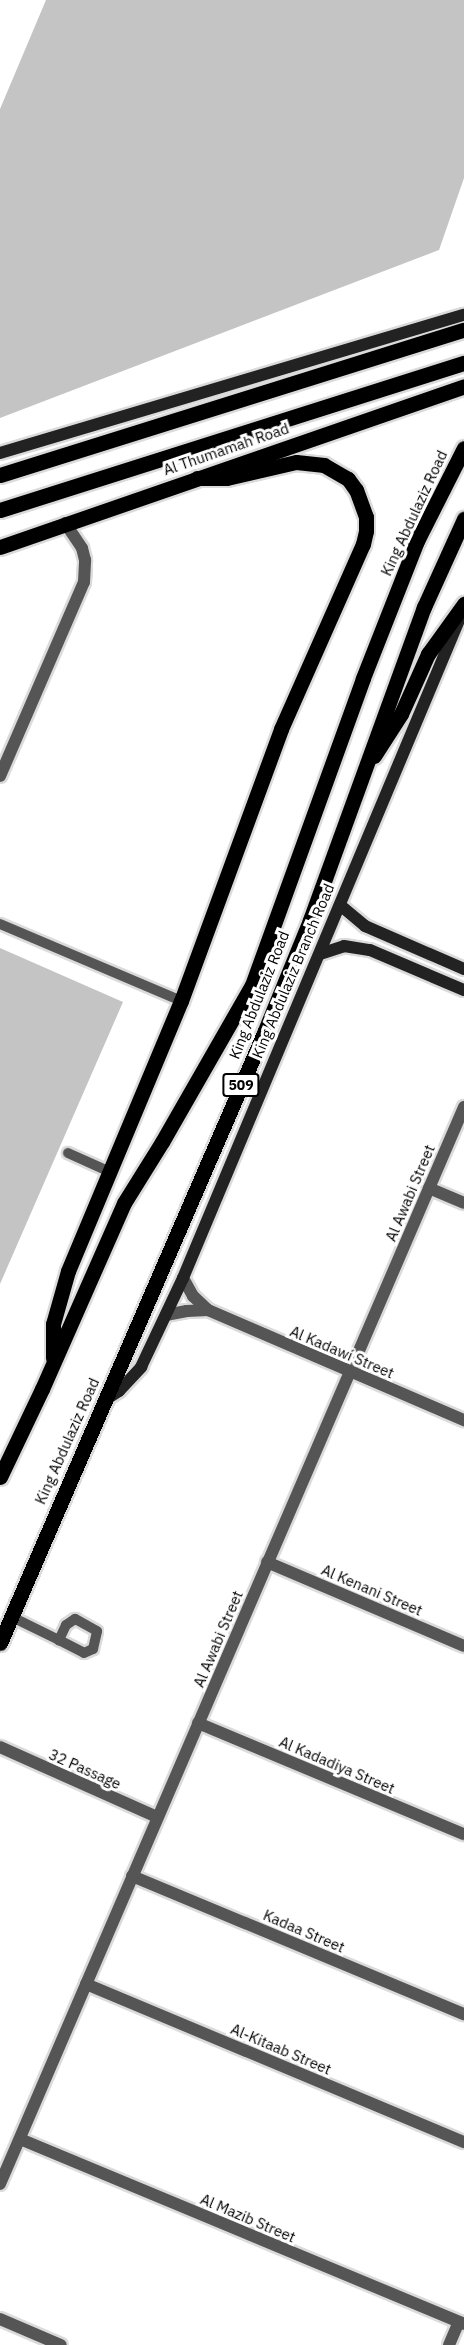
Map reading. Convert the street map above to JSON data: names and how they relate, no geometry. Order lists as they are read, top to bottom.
{
  "streets": {
    "main road": ["Al Thumamah Road", "King Abdulaziz Road", "509"],
    "street": [
      "King Abdulaziz Branch Road",
      "Al Awabi Street",
      "Al Kadawi Street",
      "Al Kenani Street",
      "Al Kadadiya Street",
      "32 Passage",
      "Kadaa Street",
      "Al-Kitaab Street",
      "Al Mazib Street"
    ]
  },
  "crossings": [
    ["King Abdulaziz Road", "King Abdulaziz Branch Road"],
    ["King Abdulaziz Branch Road", "Al Kadawi Street"],
    ["Al Awabi Street", "Al Kadawi Street"],
    ["Al Awabi Street", "Al Kenani Street"],
    ["Al Awabi Street", "Al Kadadiya Street"],
    ["Al Awabi Street", "32 Passage"],
    ["Al Awabi Street", "Kadaa Street"],
    ["Al Awabi Street", "Al-Kitaab Street"],
    ["Al Awabi Street", "Al Mazib Street"]
  ]
}
